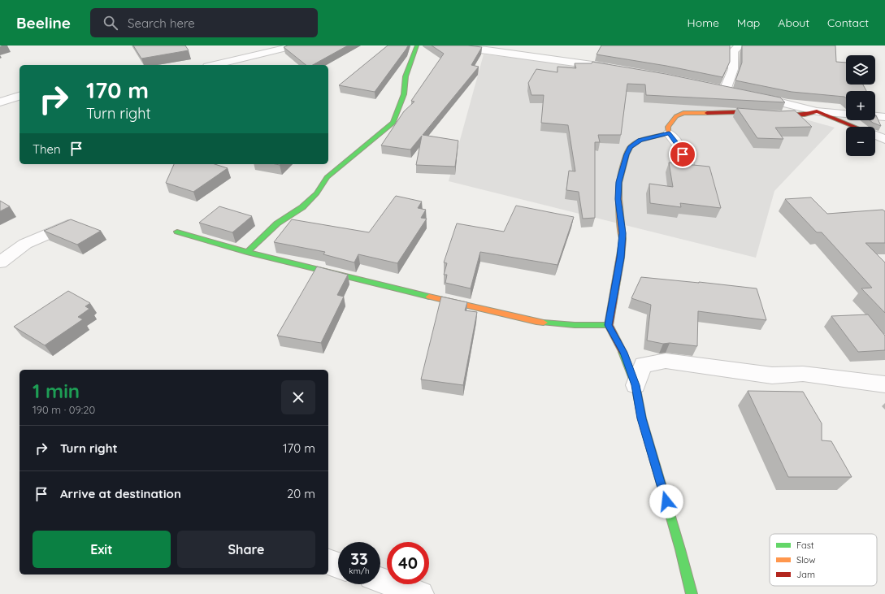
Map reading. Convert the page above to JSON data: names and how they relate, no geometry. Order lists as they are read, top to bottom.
{
  "legend": ["Fast", "Slow", "Jam"],
  "page": {
    "header": "Beeline",
    "search": "Search here",
    "nav": [
      "Home",
      "Map",
      "About",
      "Contact"
    ],
    "map_buttons": ["+", "−"],
    "turn": ["170 m", "Turn right"],
    "then": "Then",
    "heading": ["1 min", "190 m · 09:20"],
    "list": [
      {
        "name": "Turn right",
        "value": "170 m"
      },
      {
        "name": "Arrive at destination",
        "value": "20 m"
      }
    ],
    "buttons": ["Exit", "Share"],
    "speed": "33 km/h",
    "limit": "40"
  }
}
